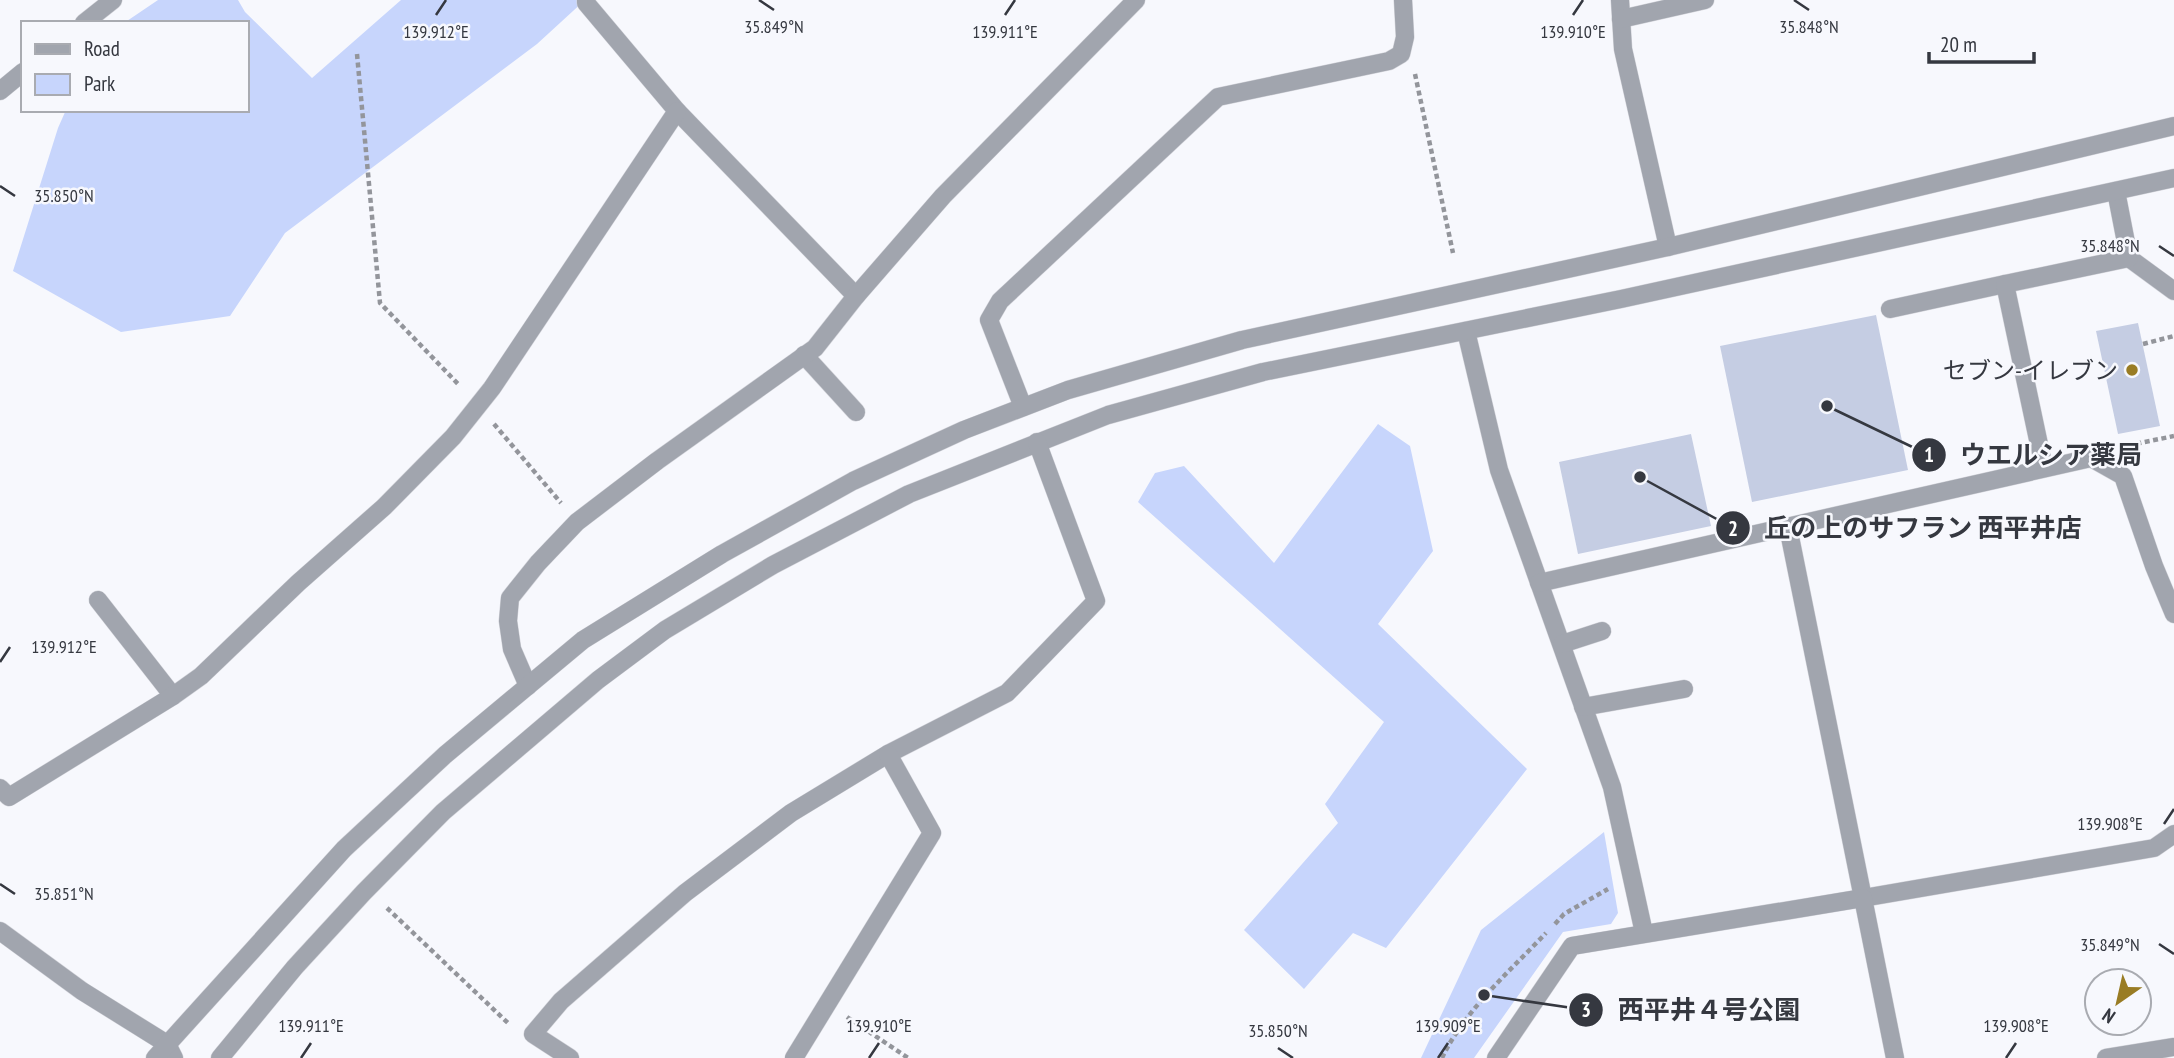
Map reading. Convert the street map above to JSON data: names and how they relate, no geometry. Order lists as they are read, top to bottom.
{
  "places": [
    "セブン-イレブン",
    "ウエルシア薬局",
    "丘の上のサフラン 西平井店",
    "西平井４号公園"
  ],
  "legend": ["Road", "Park"],
  "scale_bar": "20 m",
  "north": "bottom left",
  "coordinates": [
    "35.849°N",
    "35.848°N",
    "139.910°E",
    "139.912°E",
    "139.911°E",
    "35.850°N",
    "139.908°E",
    "35.851°N",
    "139.909°E"
  ]
}
